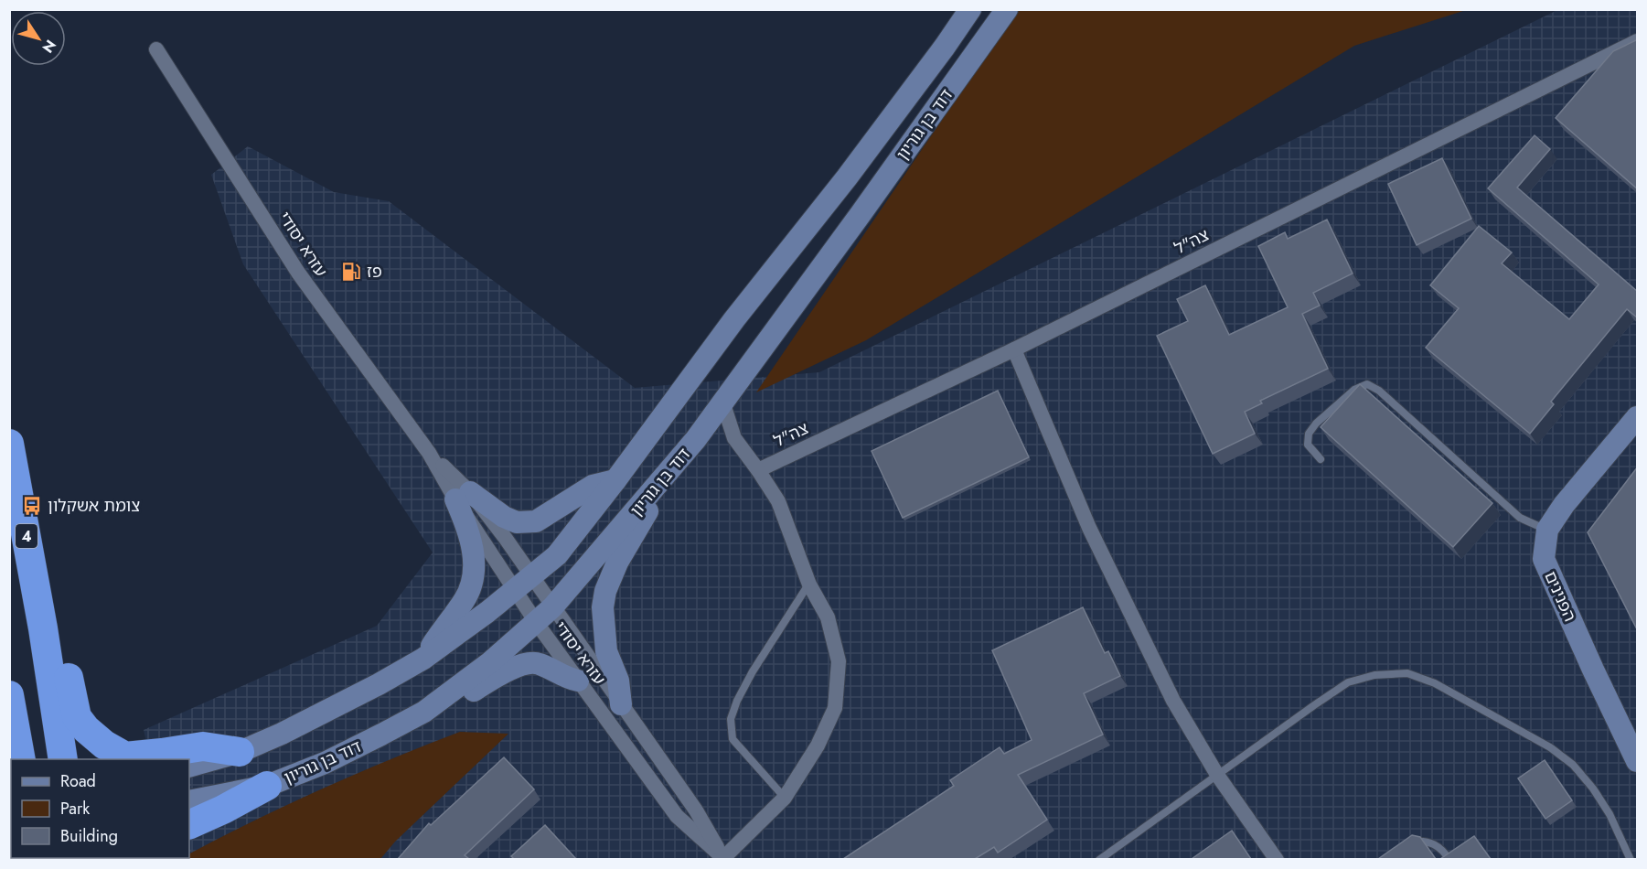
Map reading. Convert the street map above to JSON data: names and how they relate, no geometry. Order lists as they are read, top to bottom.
{
  "streets": {
    "highway": ["4"],
    "main road": ["דוד בן גוריון", "הפנינים"],
    "street": ["צה\"ל", "עזרא יסודי"]
  },
  "crossings": [
    ["דוד בן גוריון", "עזרא יסודי"]
  ],
  "places": {
    "fuel station": ["פז"],
    "bus stop": ["צומת אשקלון"]
  },
  "legend": ["Road", "Park", "Building"],
  "north": "bottom right"
}
